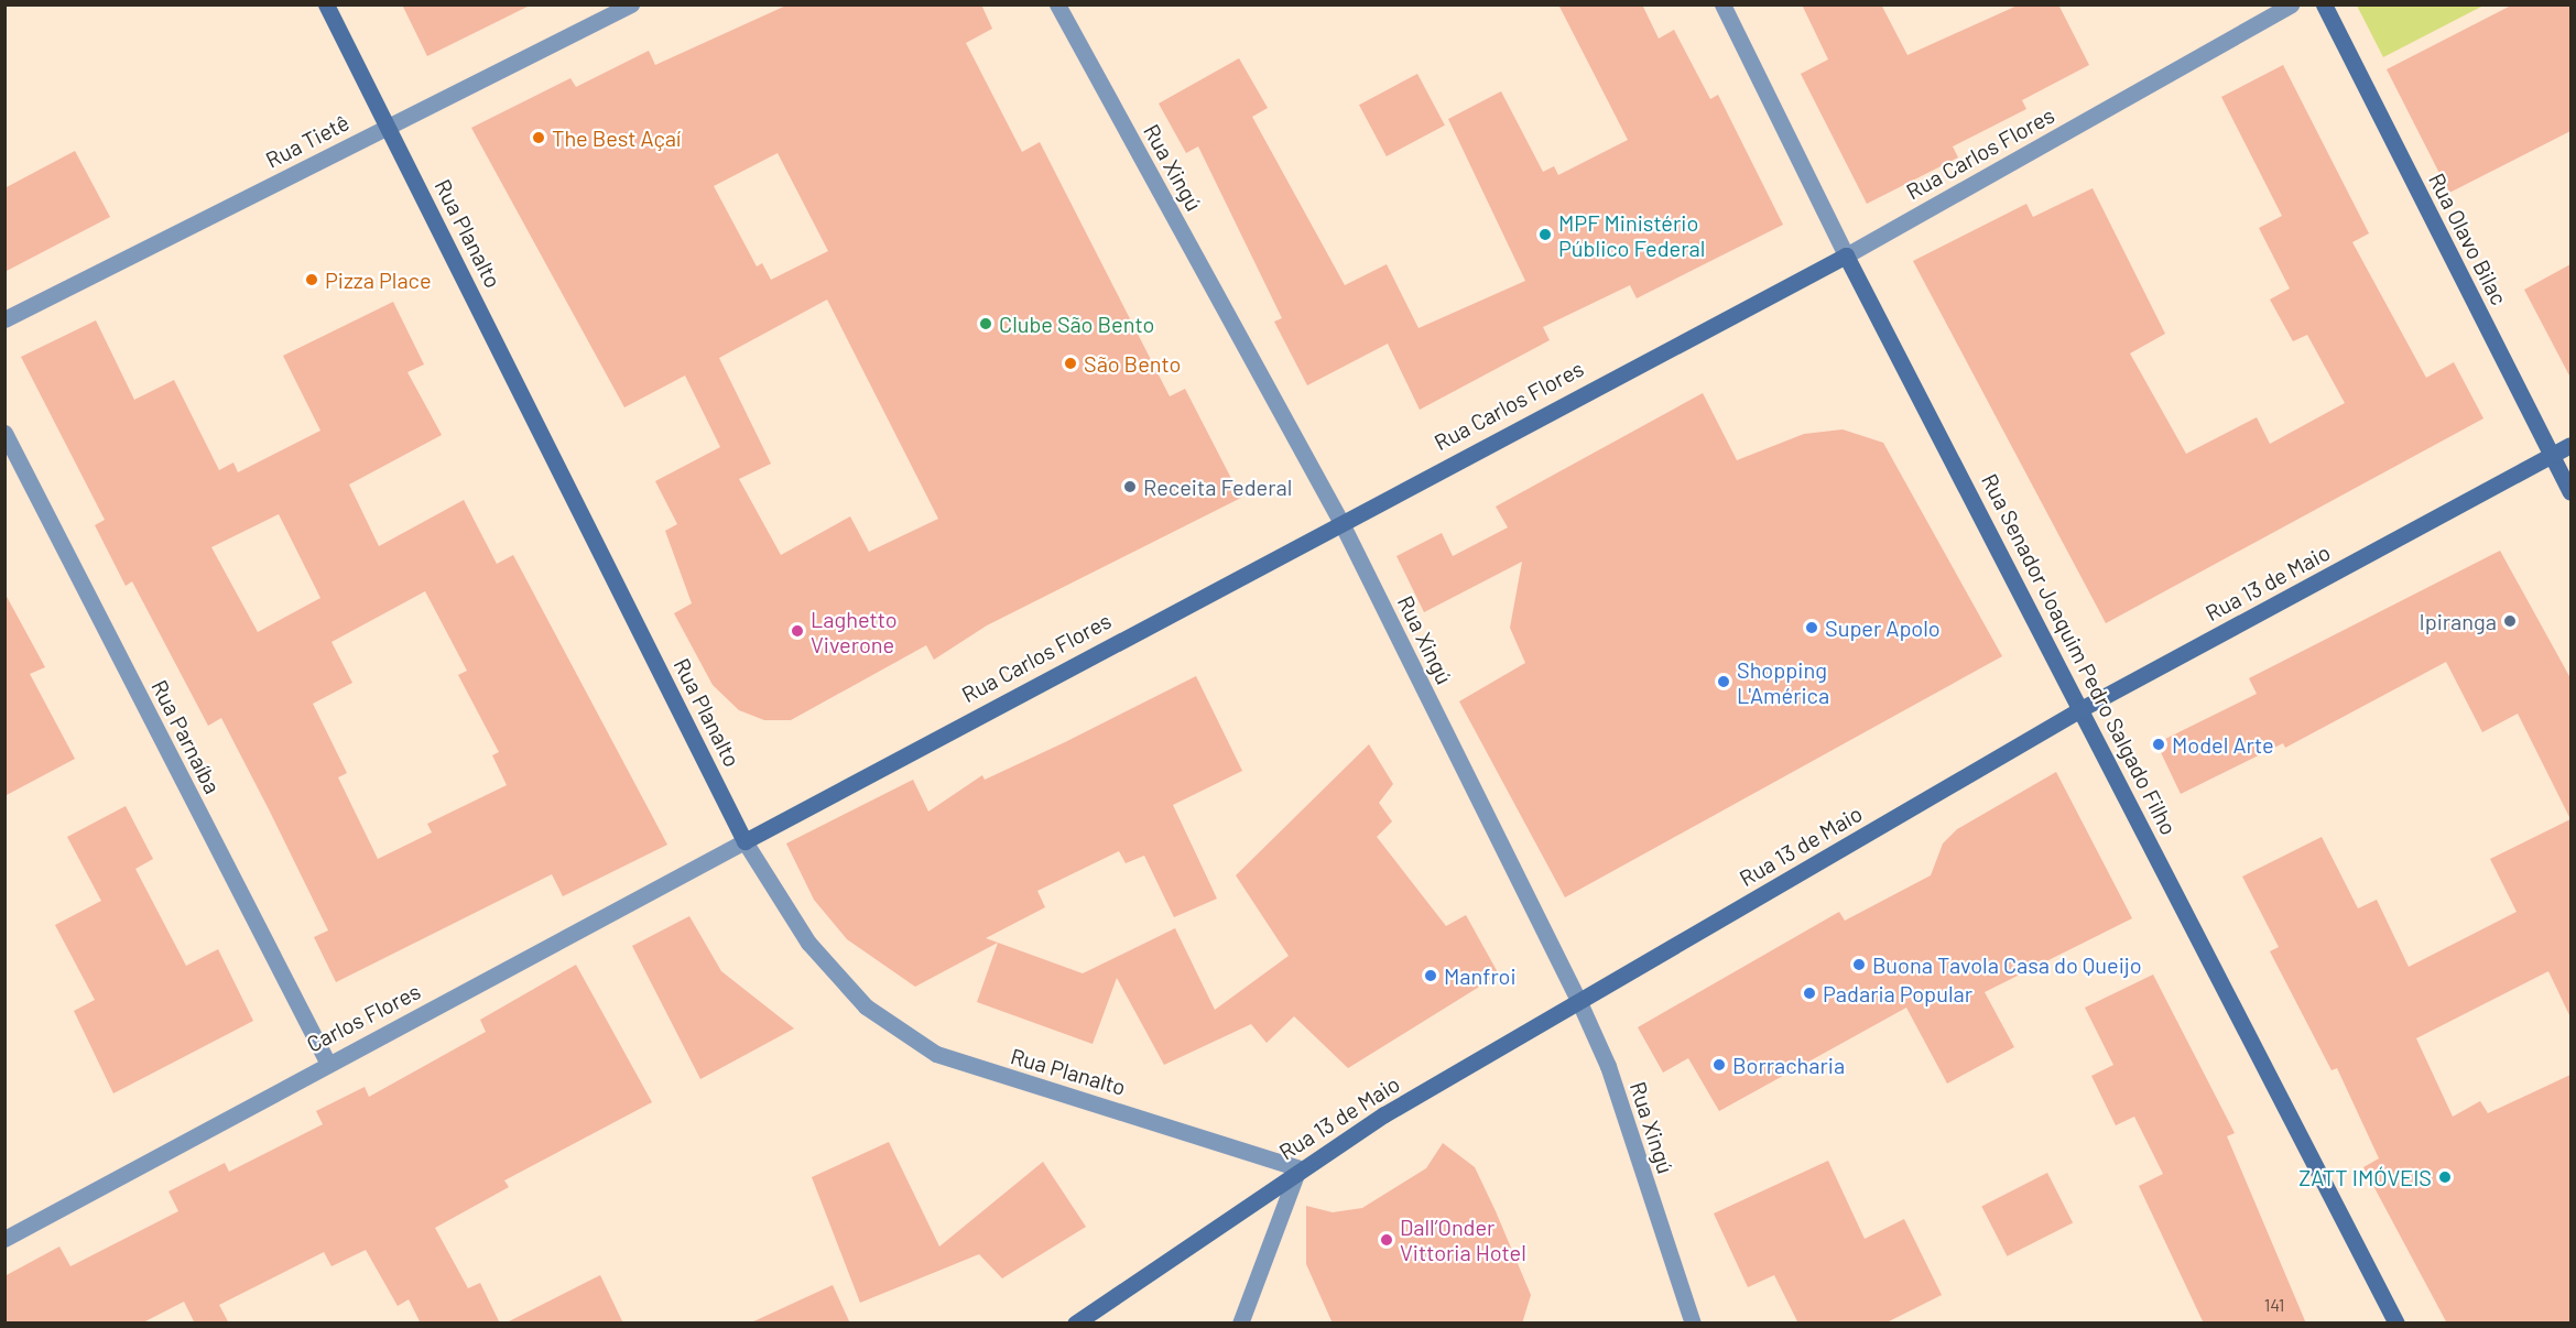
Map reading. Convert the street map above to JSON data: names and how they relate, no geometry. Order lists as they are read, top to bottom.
{
  "streets": {
    "main road": [
      "Rua Carlos Flores",
      "Rua Planalto",
      "Rua Olavo Bilac",
      "Rua 13 de Maio",
      "Rua Senador Joaquim Pedro Salgado Filho"
    ],
    "street": [
      "Rua Tietê",
      "Rua Xingú",
      "Rua Parnaíba",
      "Carlos Flores"
    ]
  },
  "crossings": [
    ["Rua Tietê", "Rua Planalto"],
    ["Rua Carlos Flores", "Rua Xingú"],
    ["Rua Carlos Flores", "Rua Planalto"],
    ["Rua Carlos Flores", "Rua Senador Joaquim Pedro Salgado Filho"],
    ["Rua Carlos Flores", "Carlos Flores"],
    ["Rua Xingú", "Rua 13 de Maio"],
    ["Rua Planalto", "Rua 13 de Maio"],
    ["Rua Planalto", "Carlos Flores"],
    ["Rua Olavo Bilac", "Rua 13 de Maio"],
    ["Rua 13 de Maio", "Rua Senador Joaquim Pedro Salgado Filho"],
    ["Rua Parnaíba", "Carlos Flores"]
  ],
  "places": [
    "The Best Açaí",
    "MPF Ministério Público Federal",
    "Pizza Place",
    "Clube São Bento",
    "São Bento",
    "Receita Federal",
    "Ipiranga",
    "Super Apolo",
    "Laghetto Viverone",
    "Shopping L'América",
    "Model Arte",
    "Buona Tavola Casa do Queijo",
    "Manfroi",
    "Padaria Popular",
    "Borracharia",
    "ZATT IMÓVEIS",
    "Dall’Onder Vittoria Hotel"
  ],
  "house_numbers": ["141"]
}
